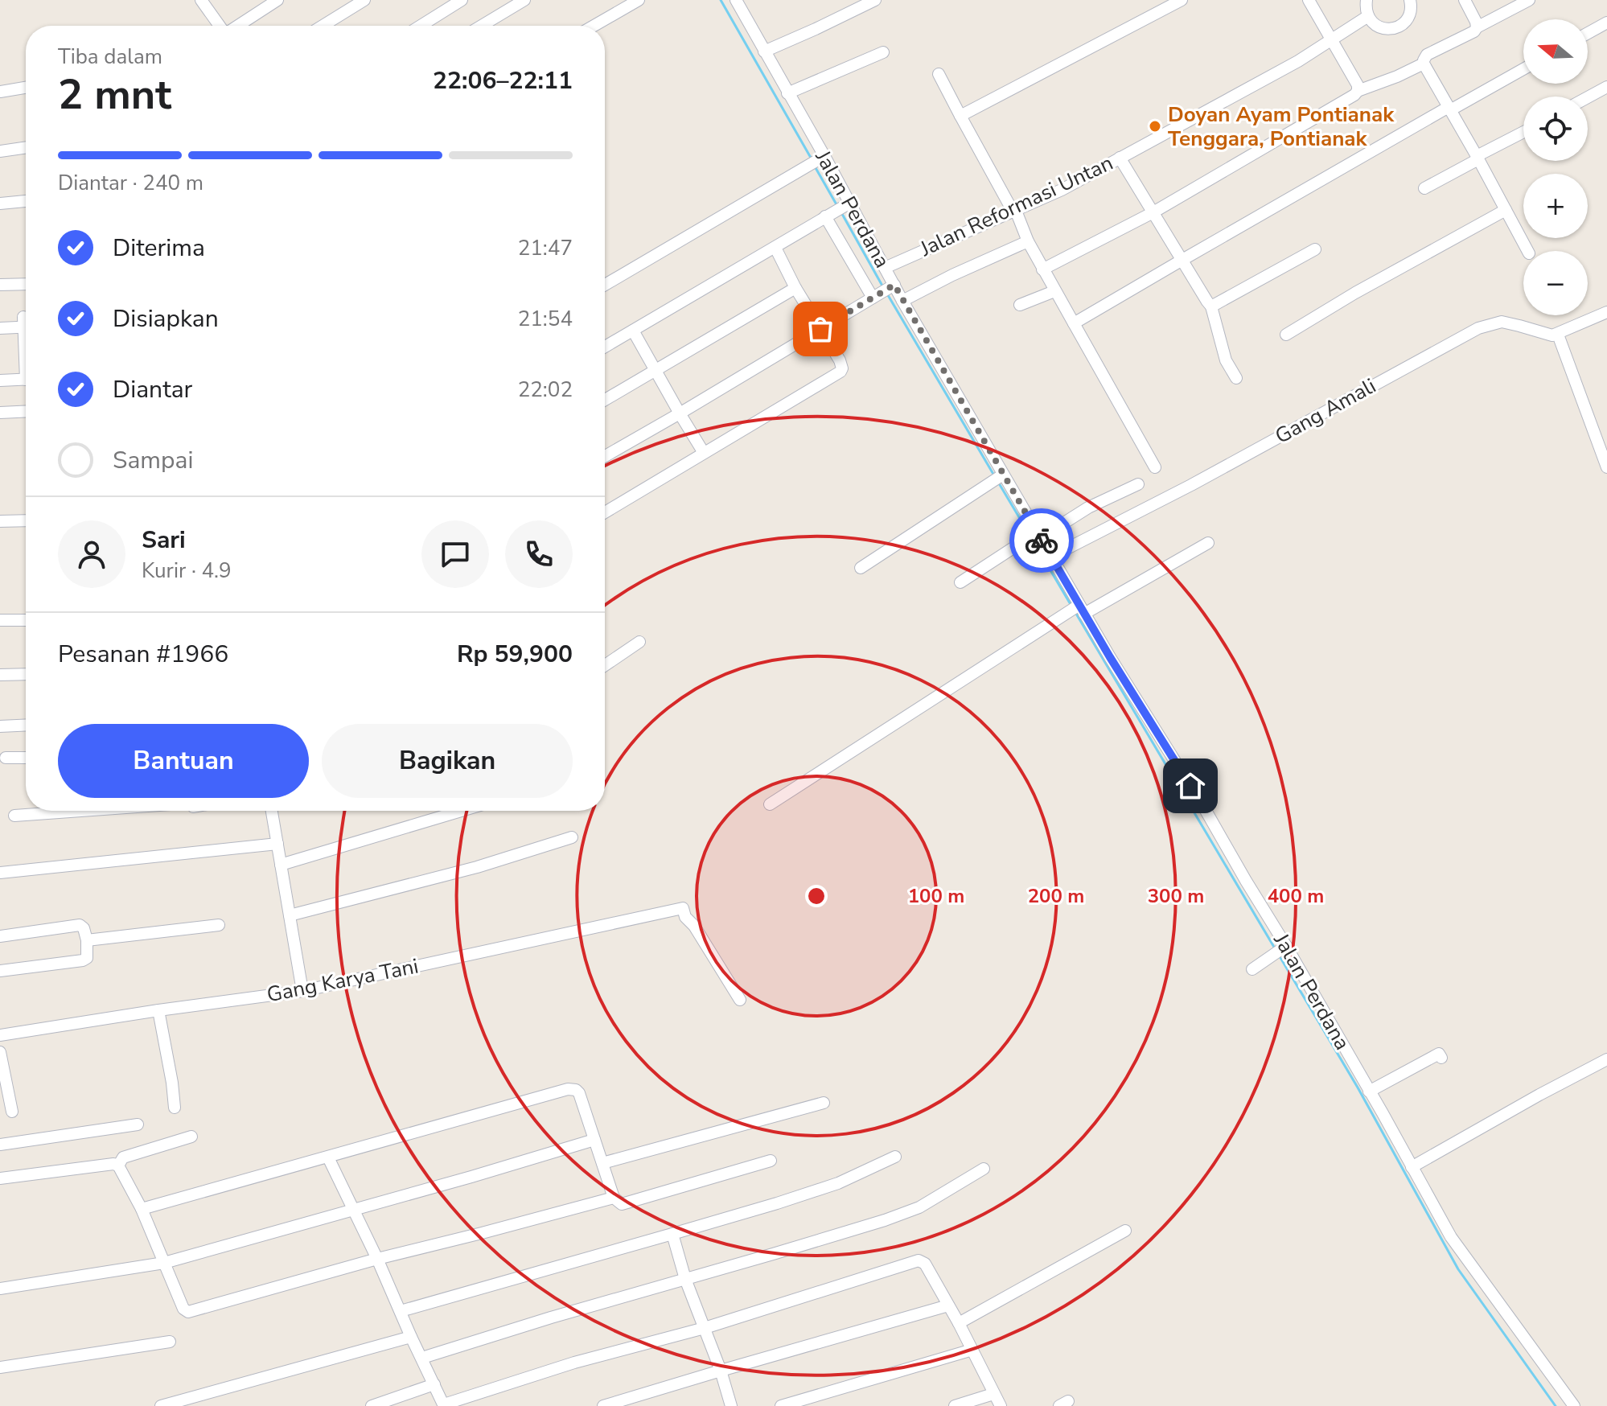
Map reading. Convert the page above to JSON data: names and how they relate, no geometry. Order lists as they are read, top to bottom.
{
  "streets": {
    "street": [
      "Jalan Reformasi Untan",
      "Jalan Perdana",
      "Gang Amali",
      "Gang Karya Tani"
    ]
  },
  "crossings": [
    ["Jalan Reformasi Untan", "Jalan Perdana"],
    ["Jalan Perdana", "Gang Amali"]
  ],
  "places": ["Doyan Ayam Pontianak Tenggara, Pontianak"],
  "north": "left",
  "page": {
    "map_buttons": ["+", "−"],
    "heading": ["2 mnt", "Tiba dalam", "22:06–22:11"],
    "panel": [
      "Sari",
      "Kurir · 4.9",
      "Pesanan #1966",
      "Rp 59,900"
    ],
    "bar": "Diantar · 240 m",
    "list": [
      ["Diterima", "21:47"],
      ["Disiapkan", "21:54"],
      ["Diantar", "22:02"],
      "Sampai"
    ],
    "buttons": ["Bantuan", "Bagikan"]
  },
  "rings": [
    "100 m",
    "200 m",
    "300 m",
    "400 m"
  ]
}
